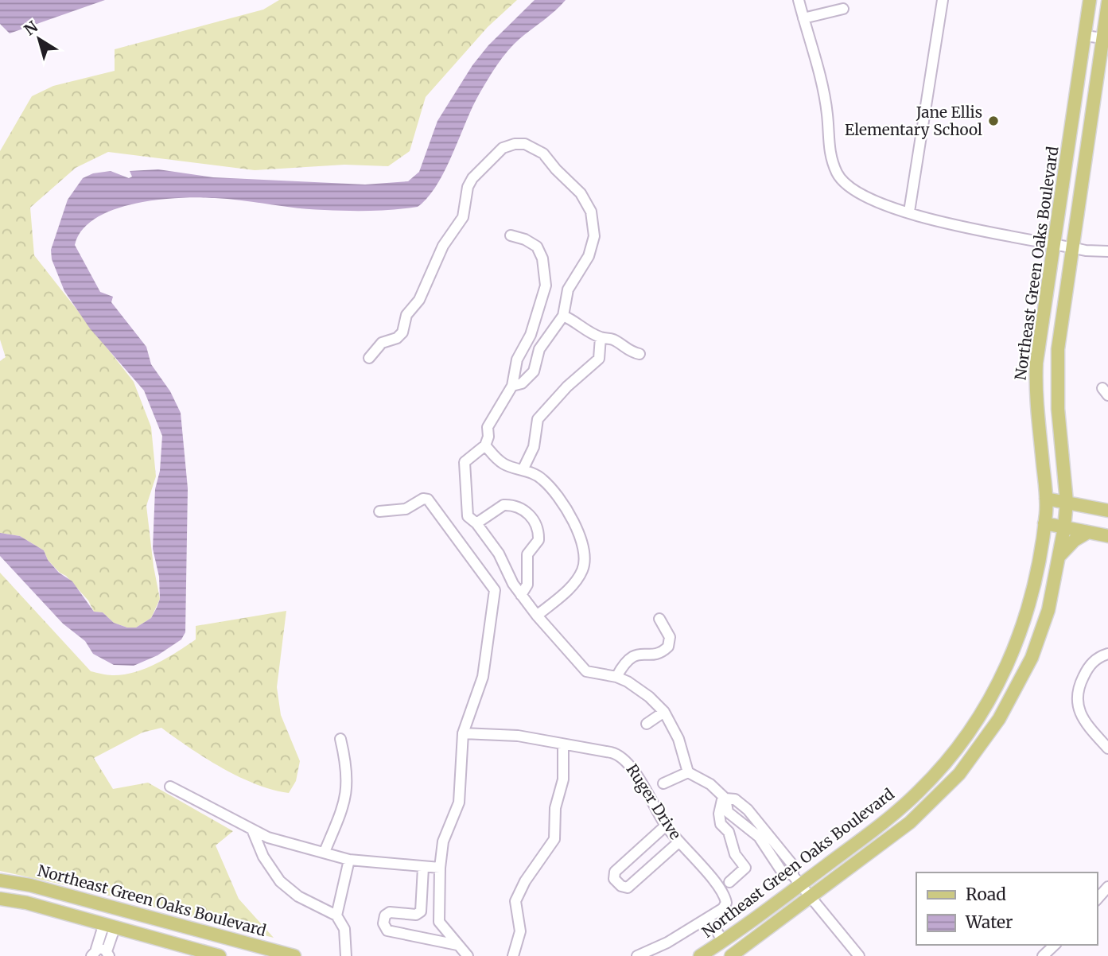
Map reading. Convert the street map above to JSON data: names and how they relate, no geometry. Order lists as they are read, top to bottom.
{
  "streets": {
    "main road": ["Northeast Green Oaks Boulevard"],
    "street": ["Ruger Drive"]
  },
  "places": ["Jane Ellis Elementary School"],
  "legend": ["Road", "Water"],
  "north": "top left"
}
